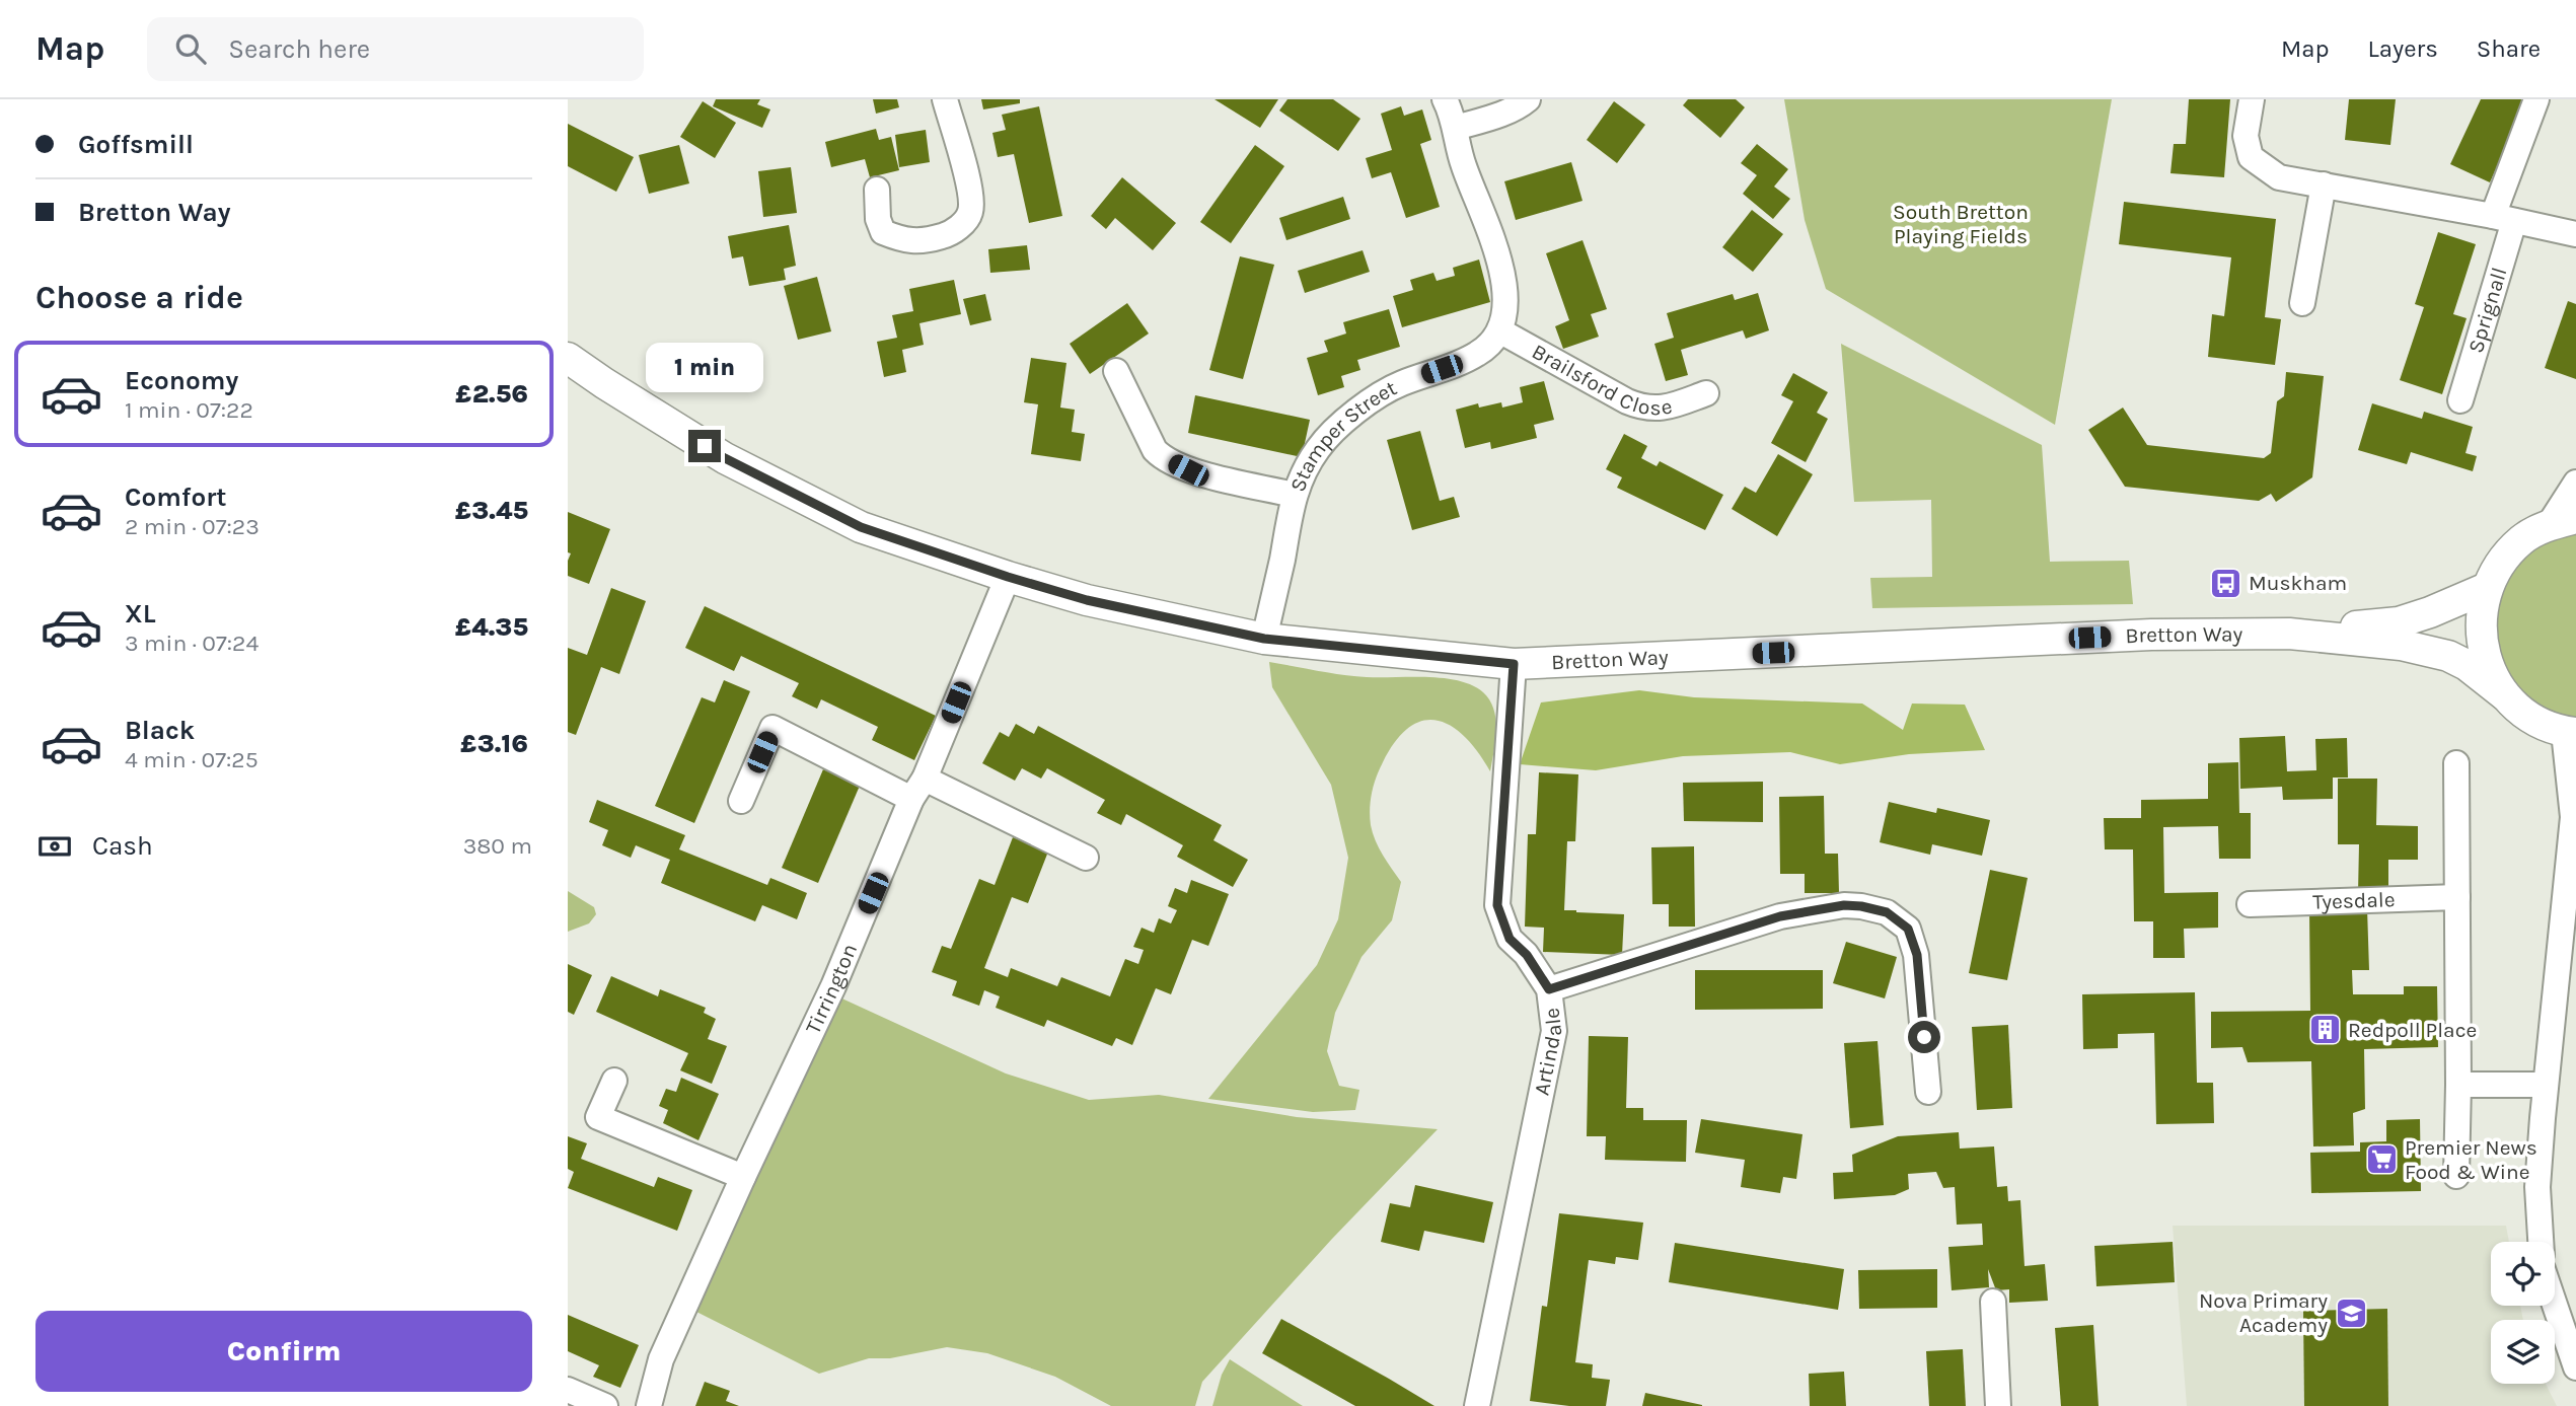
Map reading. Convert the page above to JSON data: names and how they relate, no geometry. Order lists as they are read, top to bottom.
{
  "streets": {
    "street": [
      "Sprignall",
      "Brailsford Close",
      "Stamper Street",
      "Bretton Way",
      "Tyesdale",
      "Tirrington",
      "Artindale"
    ]
  },
  "crossings": [
    ["Brailsford Close", "Stamper Street"],
    ["Stamper Street", "Bretton Way"],
    ["Bretton Way", "Tirrington"],
    ["Bretton Way", "Artindale"]
  ],
  "parks": ["South Bretton Playing Fields"],
  "places": {
    "bus stop": ["Muskham"],
    "building": ["Redpoll Place"],
    "supermarket": ["Premier News Food & Wine"],
    "school or university": ["Nova Primary Academy"]
  },
  "page": {
    "header": "Map",
    "search": "Search here",
    "nav": ["Map", "Layers", "Share"],
    "banner": ["Goffsmill", "Bretton Way"],
    "heading": "Choose a ride",
    "list": [
      {
        "name": "Economy",
        "note": "1 min · 07:22",
        "value": "£2.56"
      },
      {
        "name": "Comfort",
        "note": "2 min · 07:23",
        "value": "£3.45"
      },
      {
        "name": "XL",
        "note": "3 min · 07:24",
        "value": "£4.35"
      },
      {
        "name": "Black",
        "note": "4 min · 07:25",
        "value": "£3.16"
      }
    ],
    "bubble": "1 min",
    "pay": ["Cash", "380 m"],
    "buttons": "Confirm"
  }
}
